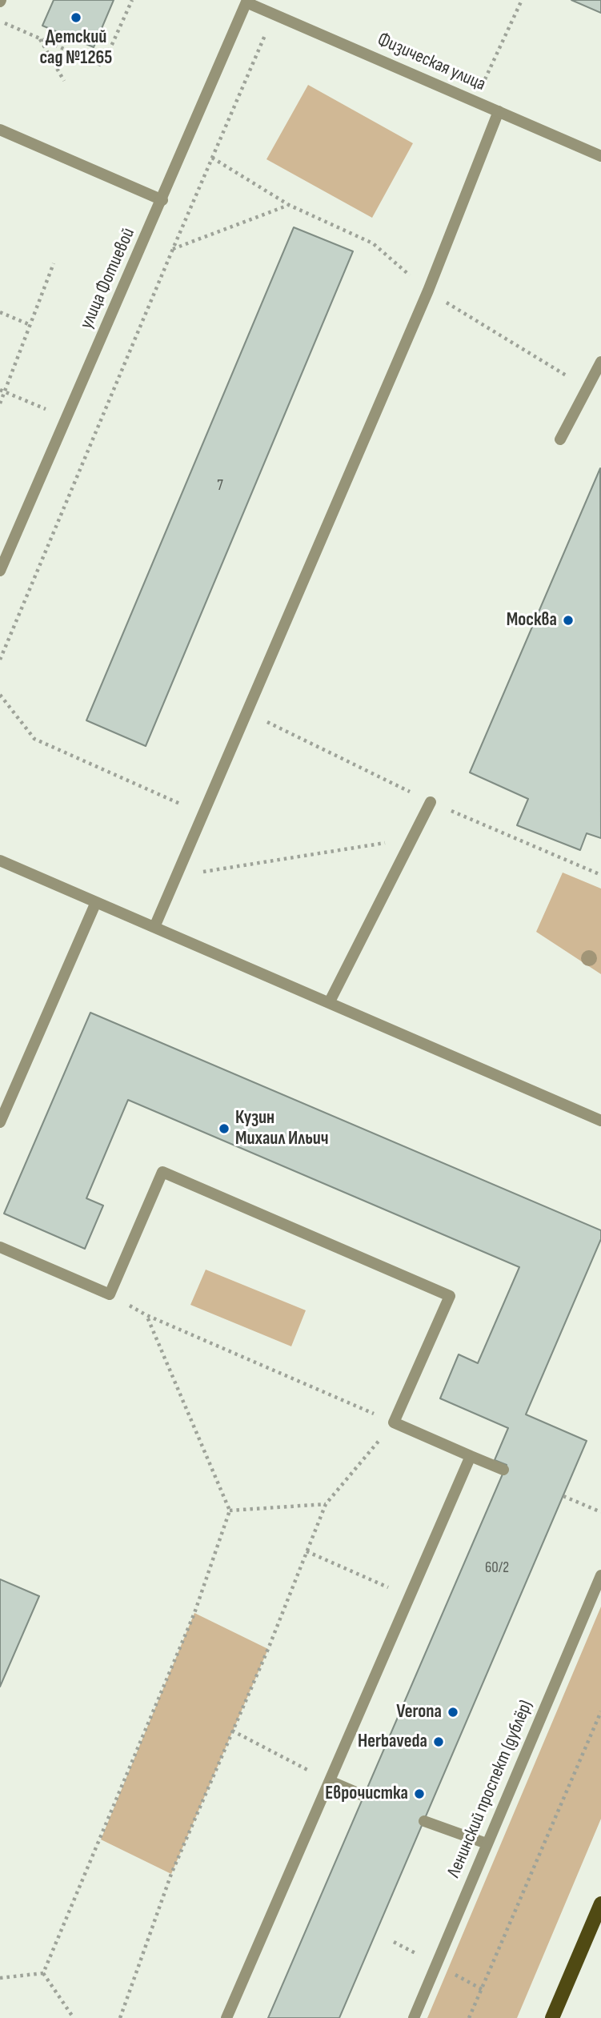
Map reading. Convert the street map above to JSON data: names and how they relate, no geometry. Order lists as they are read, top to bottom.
{
  "streets": {
    "street": ["Физическая улица", "улица Фотиевой", "Ленинский проспект (дублёр)"]
  },
  "crossings": [
    ["Физическая улица", "улица Фотиевой"]
  ],
  "places": [
    "Детский сад №1265",
    "Москва",
    "Кузин Михаил Ильич",
    "Verona",
    "Herbaveda",
    "Еврочистка"
  ],
  "house_numbers": ["7", "60/2"]
}
